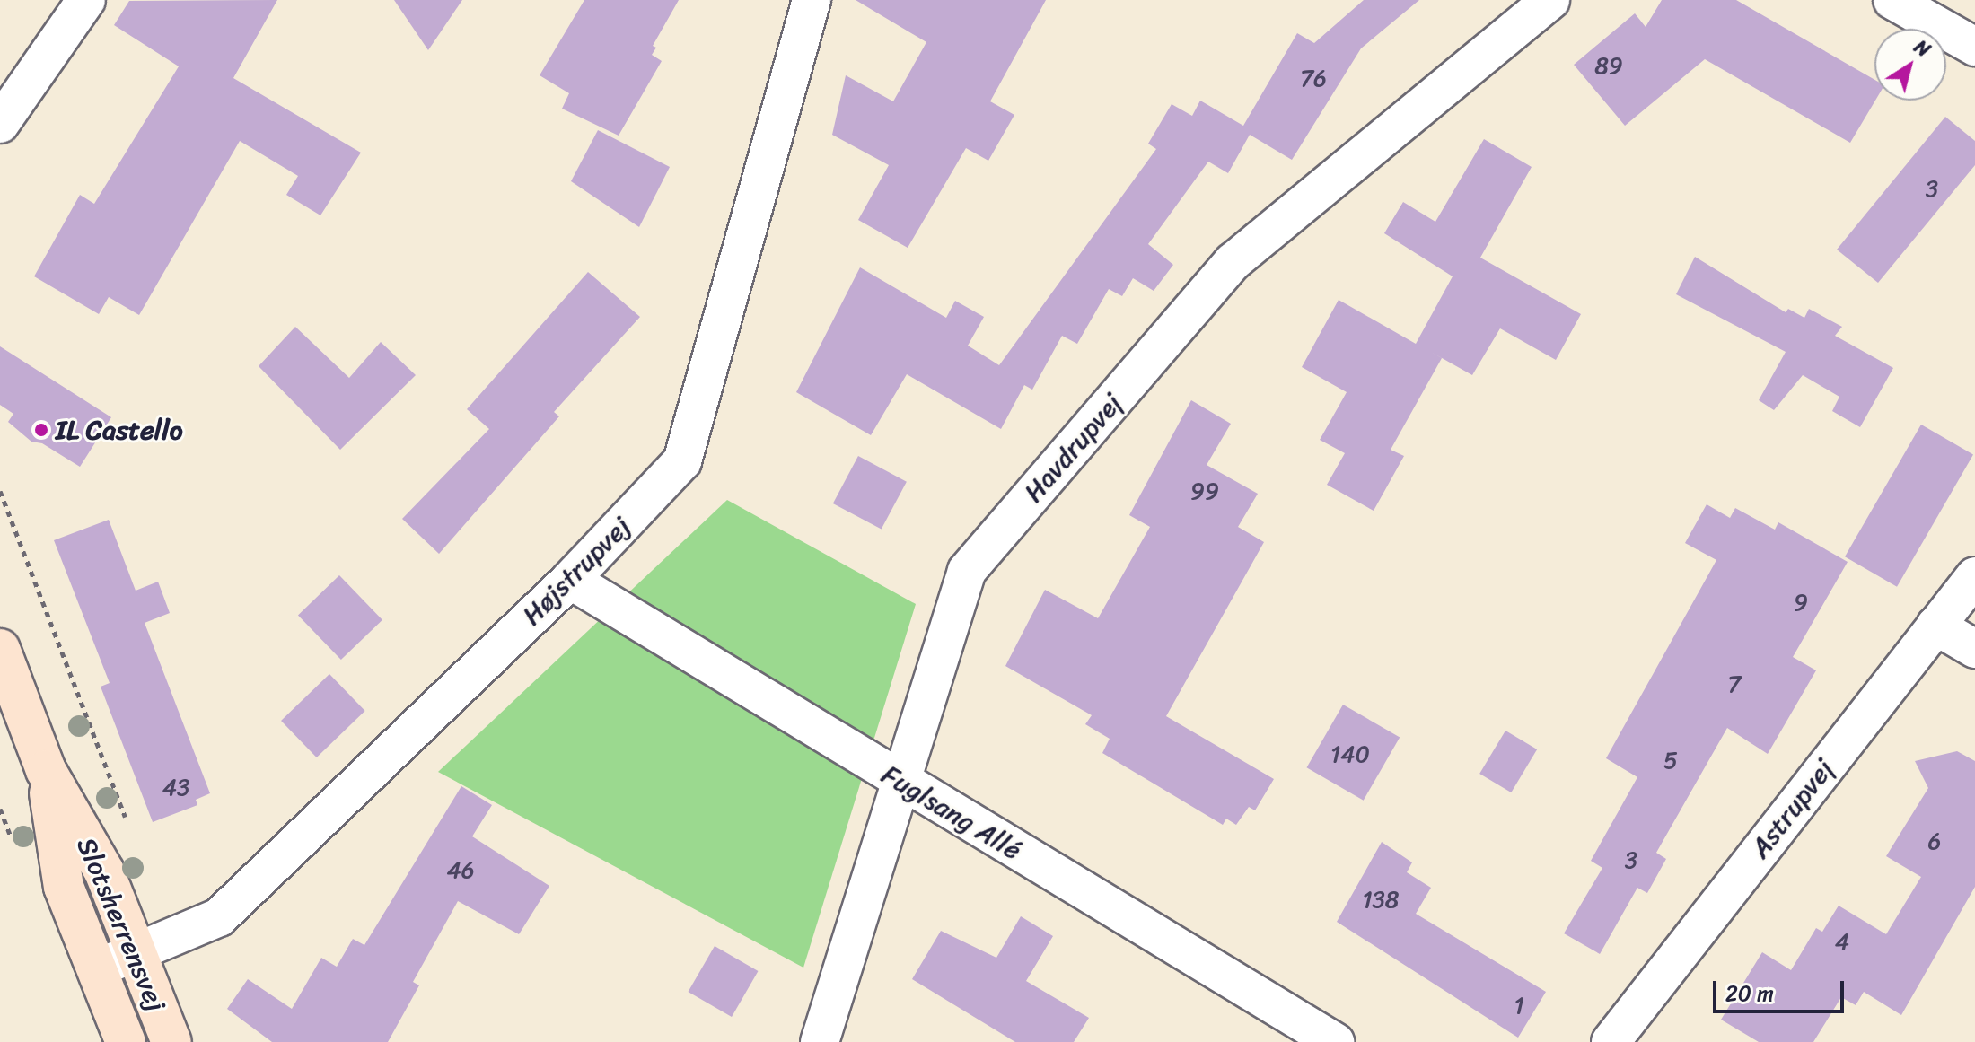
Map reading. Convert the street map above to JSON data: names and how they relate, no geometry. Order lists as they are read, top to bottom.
{
  "streets": {
    "street": [
      "Havdrupvej",
      "Højstrupvej",
      "Astrupvej",
      "Fuglsang Allé",
      "Slotsherrensvej"
    ]
  },
  "crossings": [
    ["Havdrupvej", "Fuglsang Allé"],
    ["Højstrupvej", "Fuglsang Allé"],
    ["Højstrupvej", "Slotsherrensvej"]
  ],
  "places": ["IL Castello"],
  "house_numbers": [
    "89",
    "76",
    "3",
    "99",
    "9",
    "7",
    "140",
    "5",
    "43",
    "6",
    "3",
    "46",
    "138",
    "4",
    "1"
  ],
  "scale_bar": "20 m",
  "north": "top right"
}
